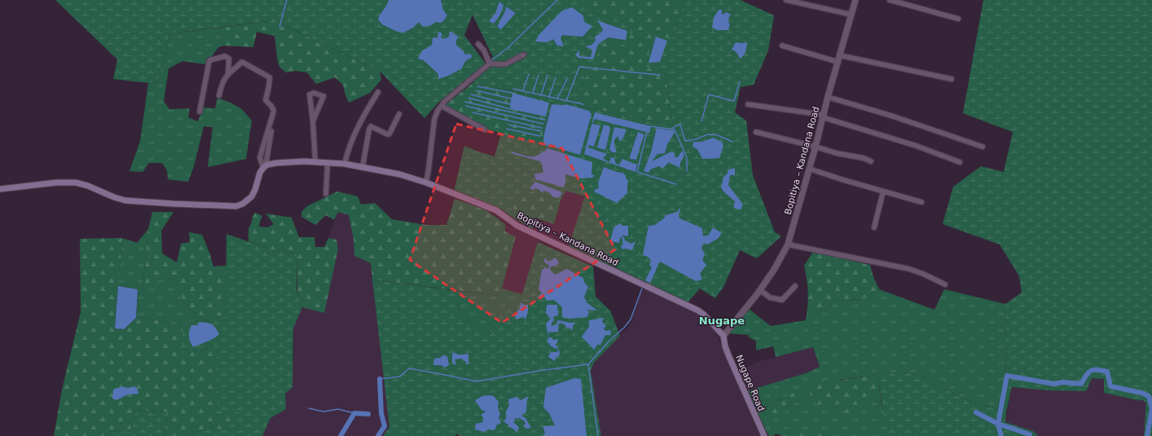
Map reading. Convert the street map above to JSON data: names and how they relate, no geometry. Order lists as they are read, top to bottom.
{
  "streets": {
    "main road": ["Bopitiya – Kandana Road", "Nugape Road"]
  },
  "crossings": [
    ["Bopitiya – Kandana Road", "Nugape Road"]
  ],
  "districts": ["Nugape"]
}
